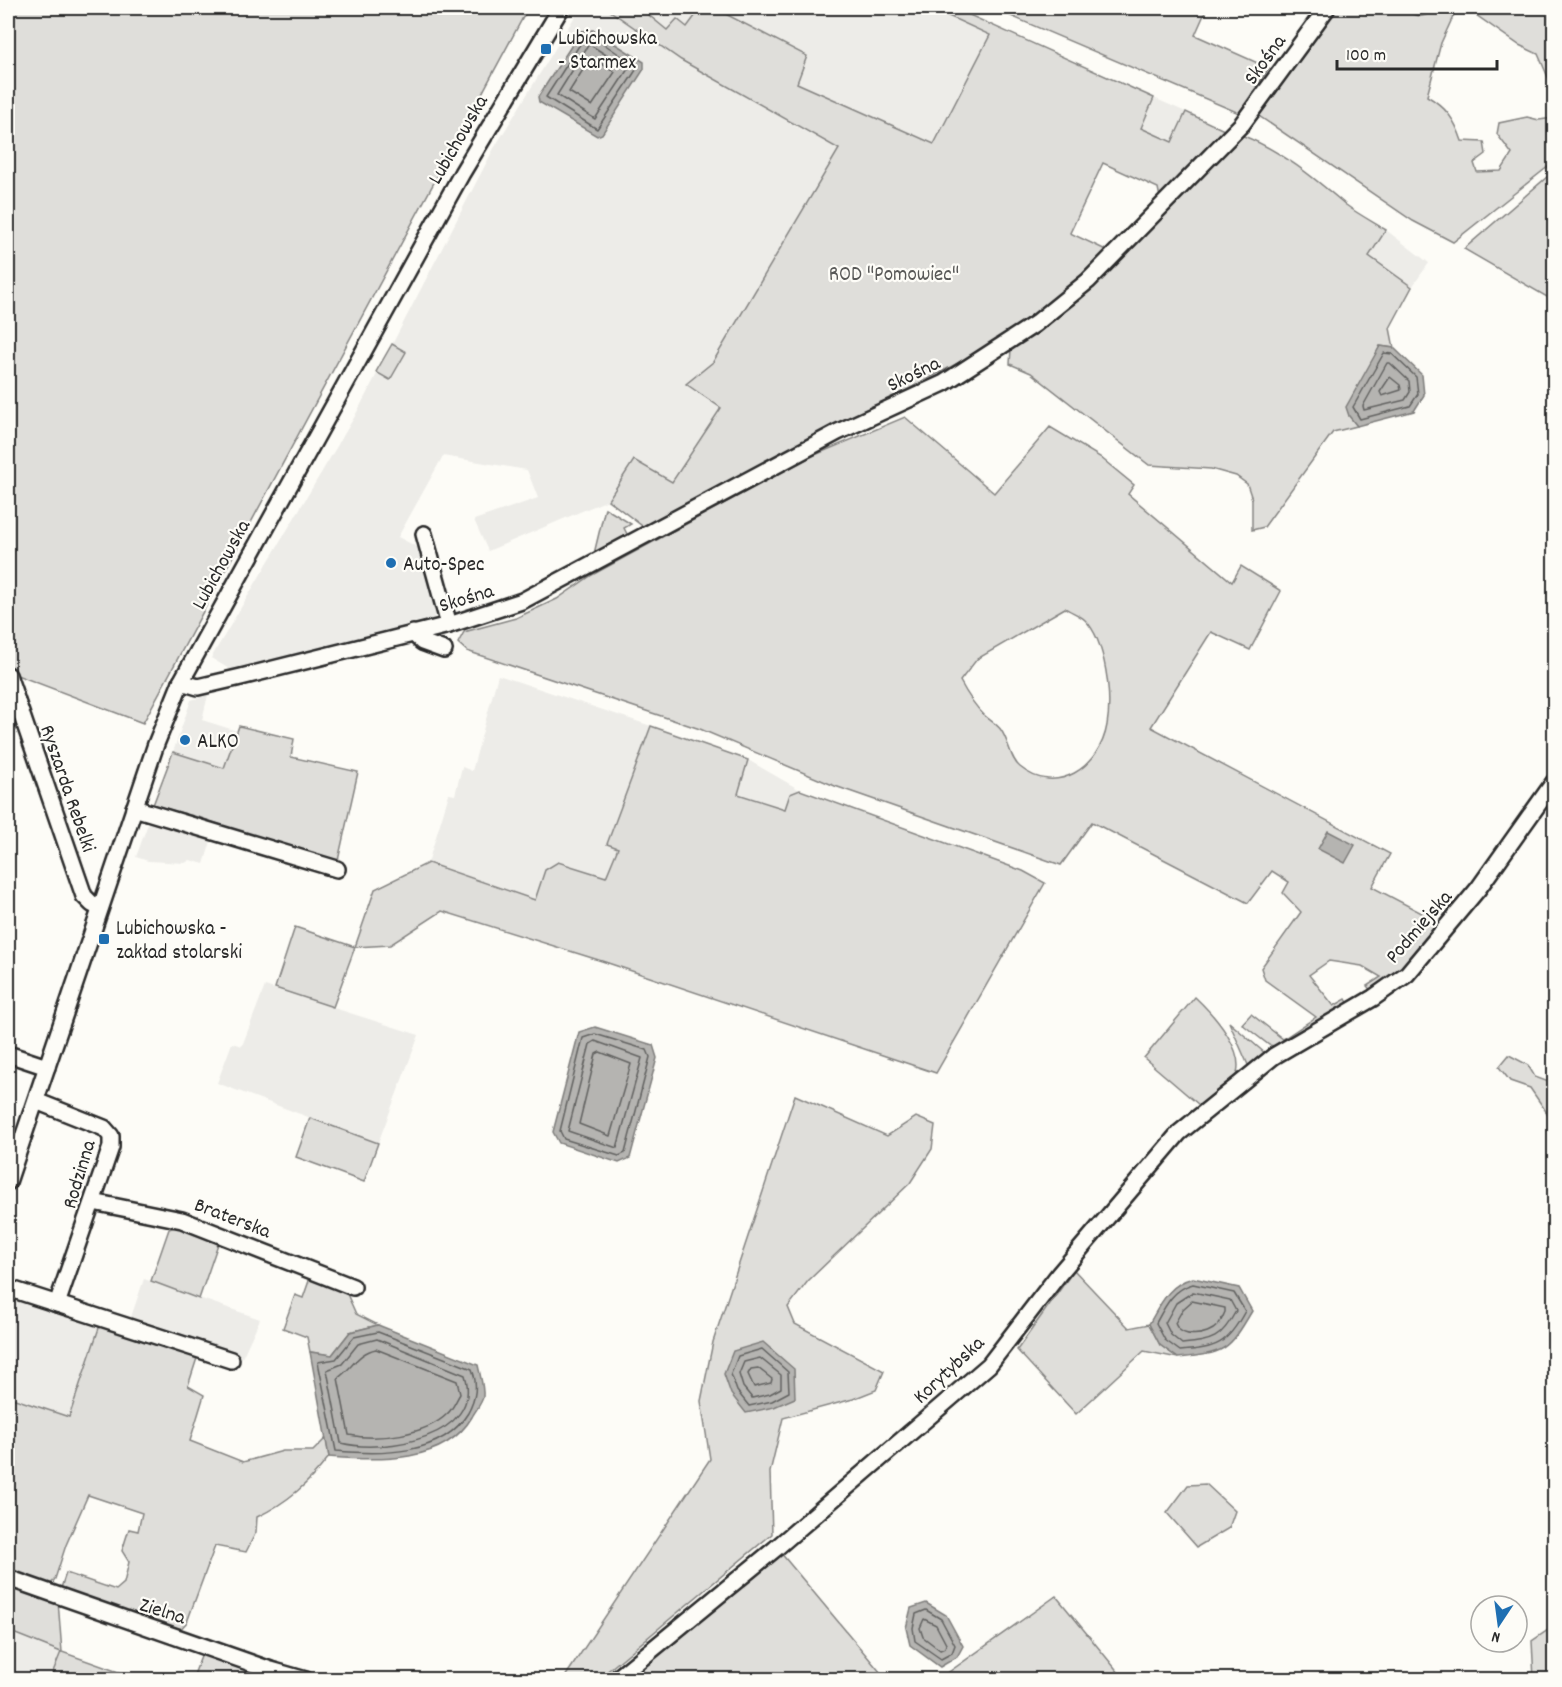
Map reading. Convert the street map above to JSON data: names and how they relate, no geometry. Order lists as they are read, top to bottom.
{
  "streets": {
    "street": [
      "Skośna",
      "Lubichowska",
      "Ryszarda Rebelki",
      "Podmiejska",
      "Rodzinna",
      "Braterska",
      "Korytybska",
      "Zielna"
    ]
  },
  "crossings": [
    ["Skośna", "Lubichowska"],
    ["Lubichowska", "Ryszarda Rebelki"],
    ["Lubichowska", "Rodzinna"],
    ["Podmiejska", "Korytybska"],
    ["Rodzinna", "Braterska"]
  ],
  "parks": ["ROD \"Pomowiec\""],
  "places": {
    "transit": ["Lubichowska - Starmex", "Lubichowska - zakład stolarski"],
    "other": ["Auto-Spec", "ALKO"]
  },
  "scale_bar": "100 m",
  "north": "bottom"
}
